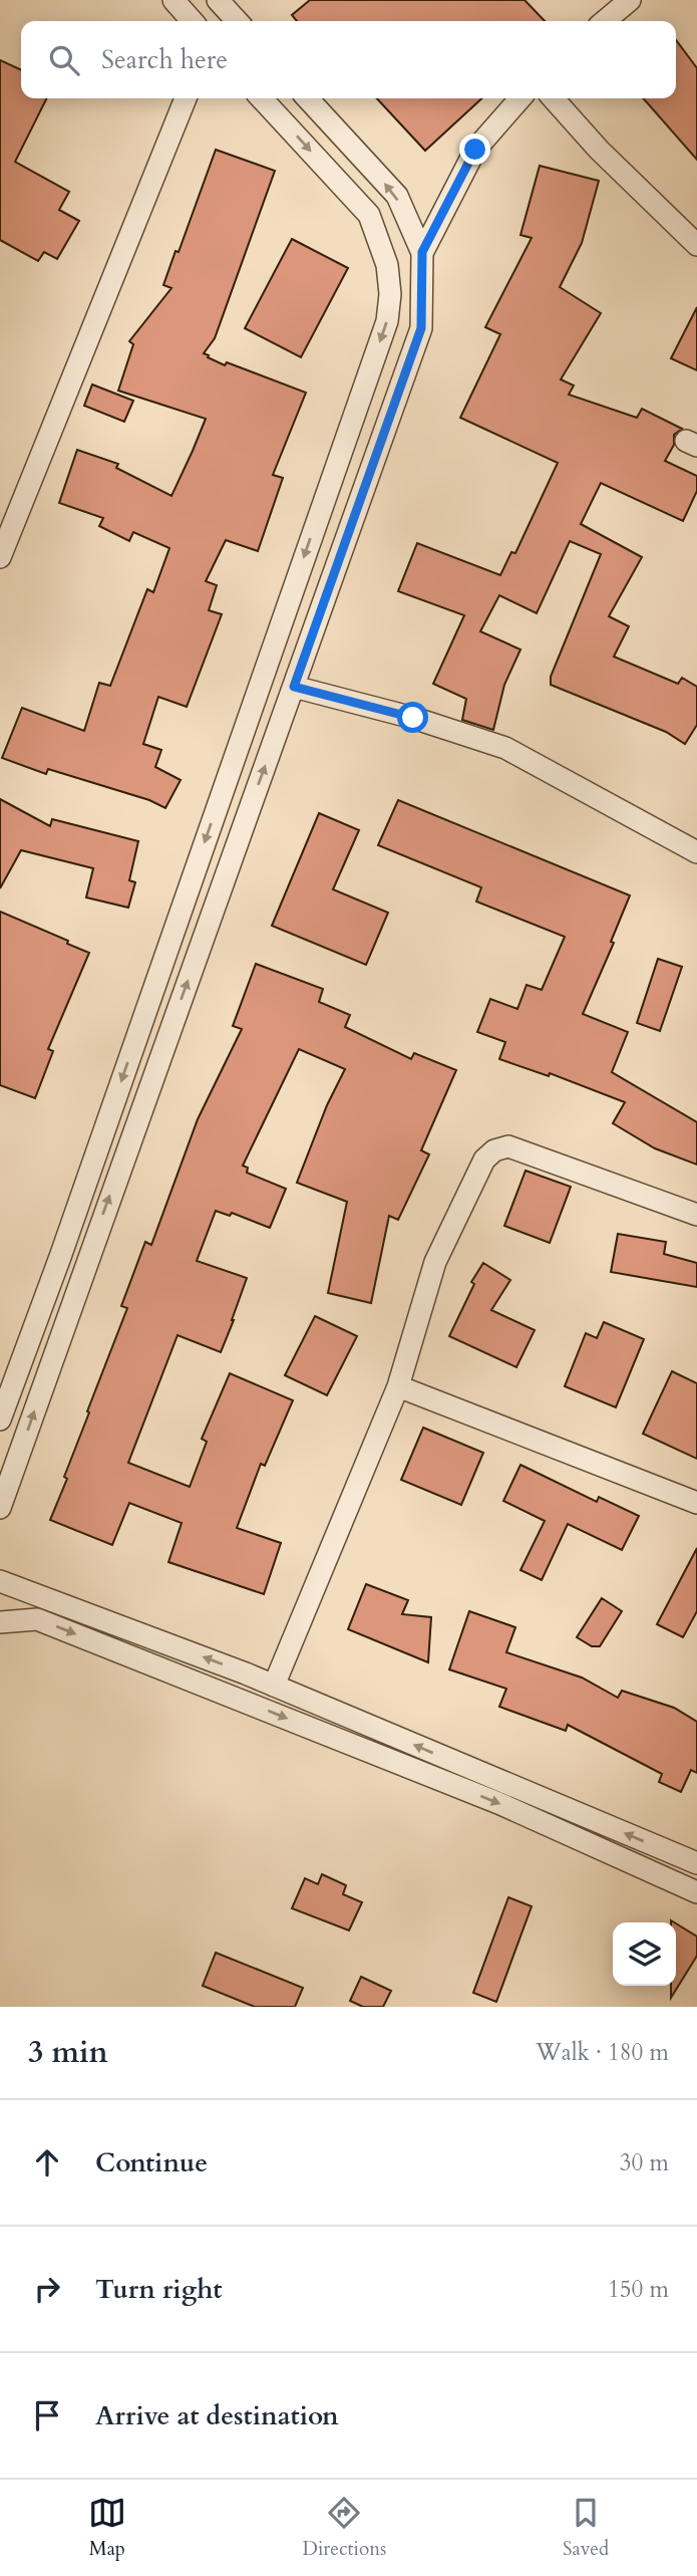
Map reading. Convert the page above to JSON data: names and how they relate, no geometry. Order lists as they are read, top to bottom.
{
  "page": {
    "search": "Search here",
    "heading": ["3 min", "Walk · 180 m"],
    "list": [
      ["Continue", "30 m"],
      ["Turn right", "150 m"],
      "Arrive at destination"
    ],
    "nav": ["Map", "Directions", "Saved"]
  }
}
